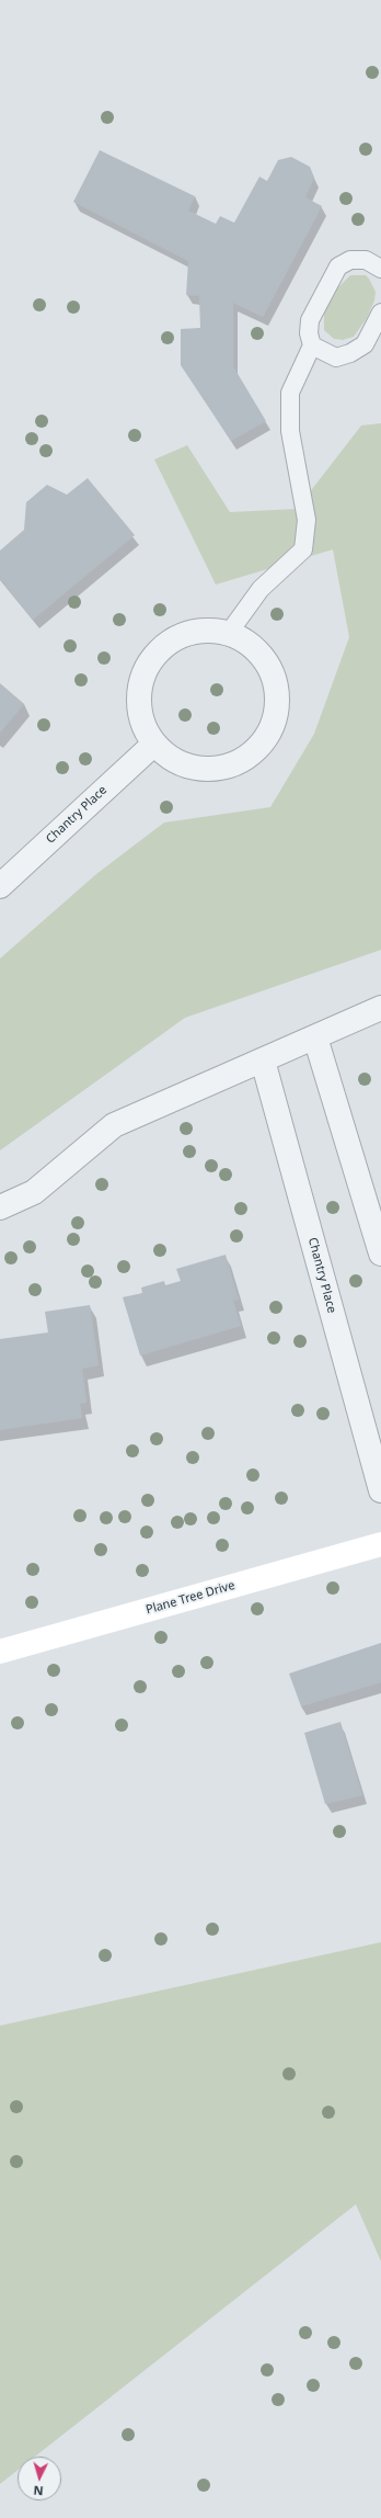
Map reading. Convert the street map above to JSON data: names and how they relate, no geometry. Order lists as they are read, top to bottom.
{
  "streets": {
    "street": ["Chantry Place", "Plane Tree Drive"]
  },
  "north": "bottom"
}
